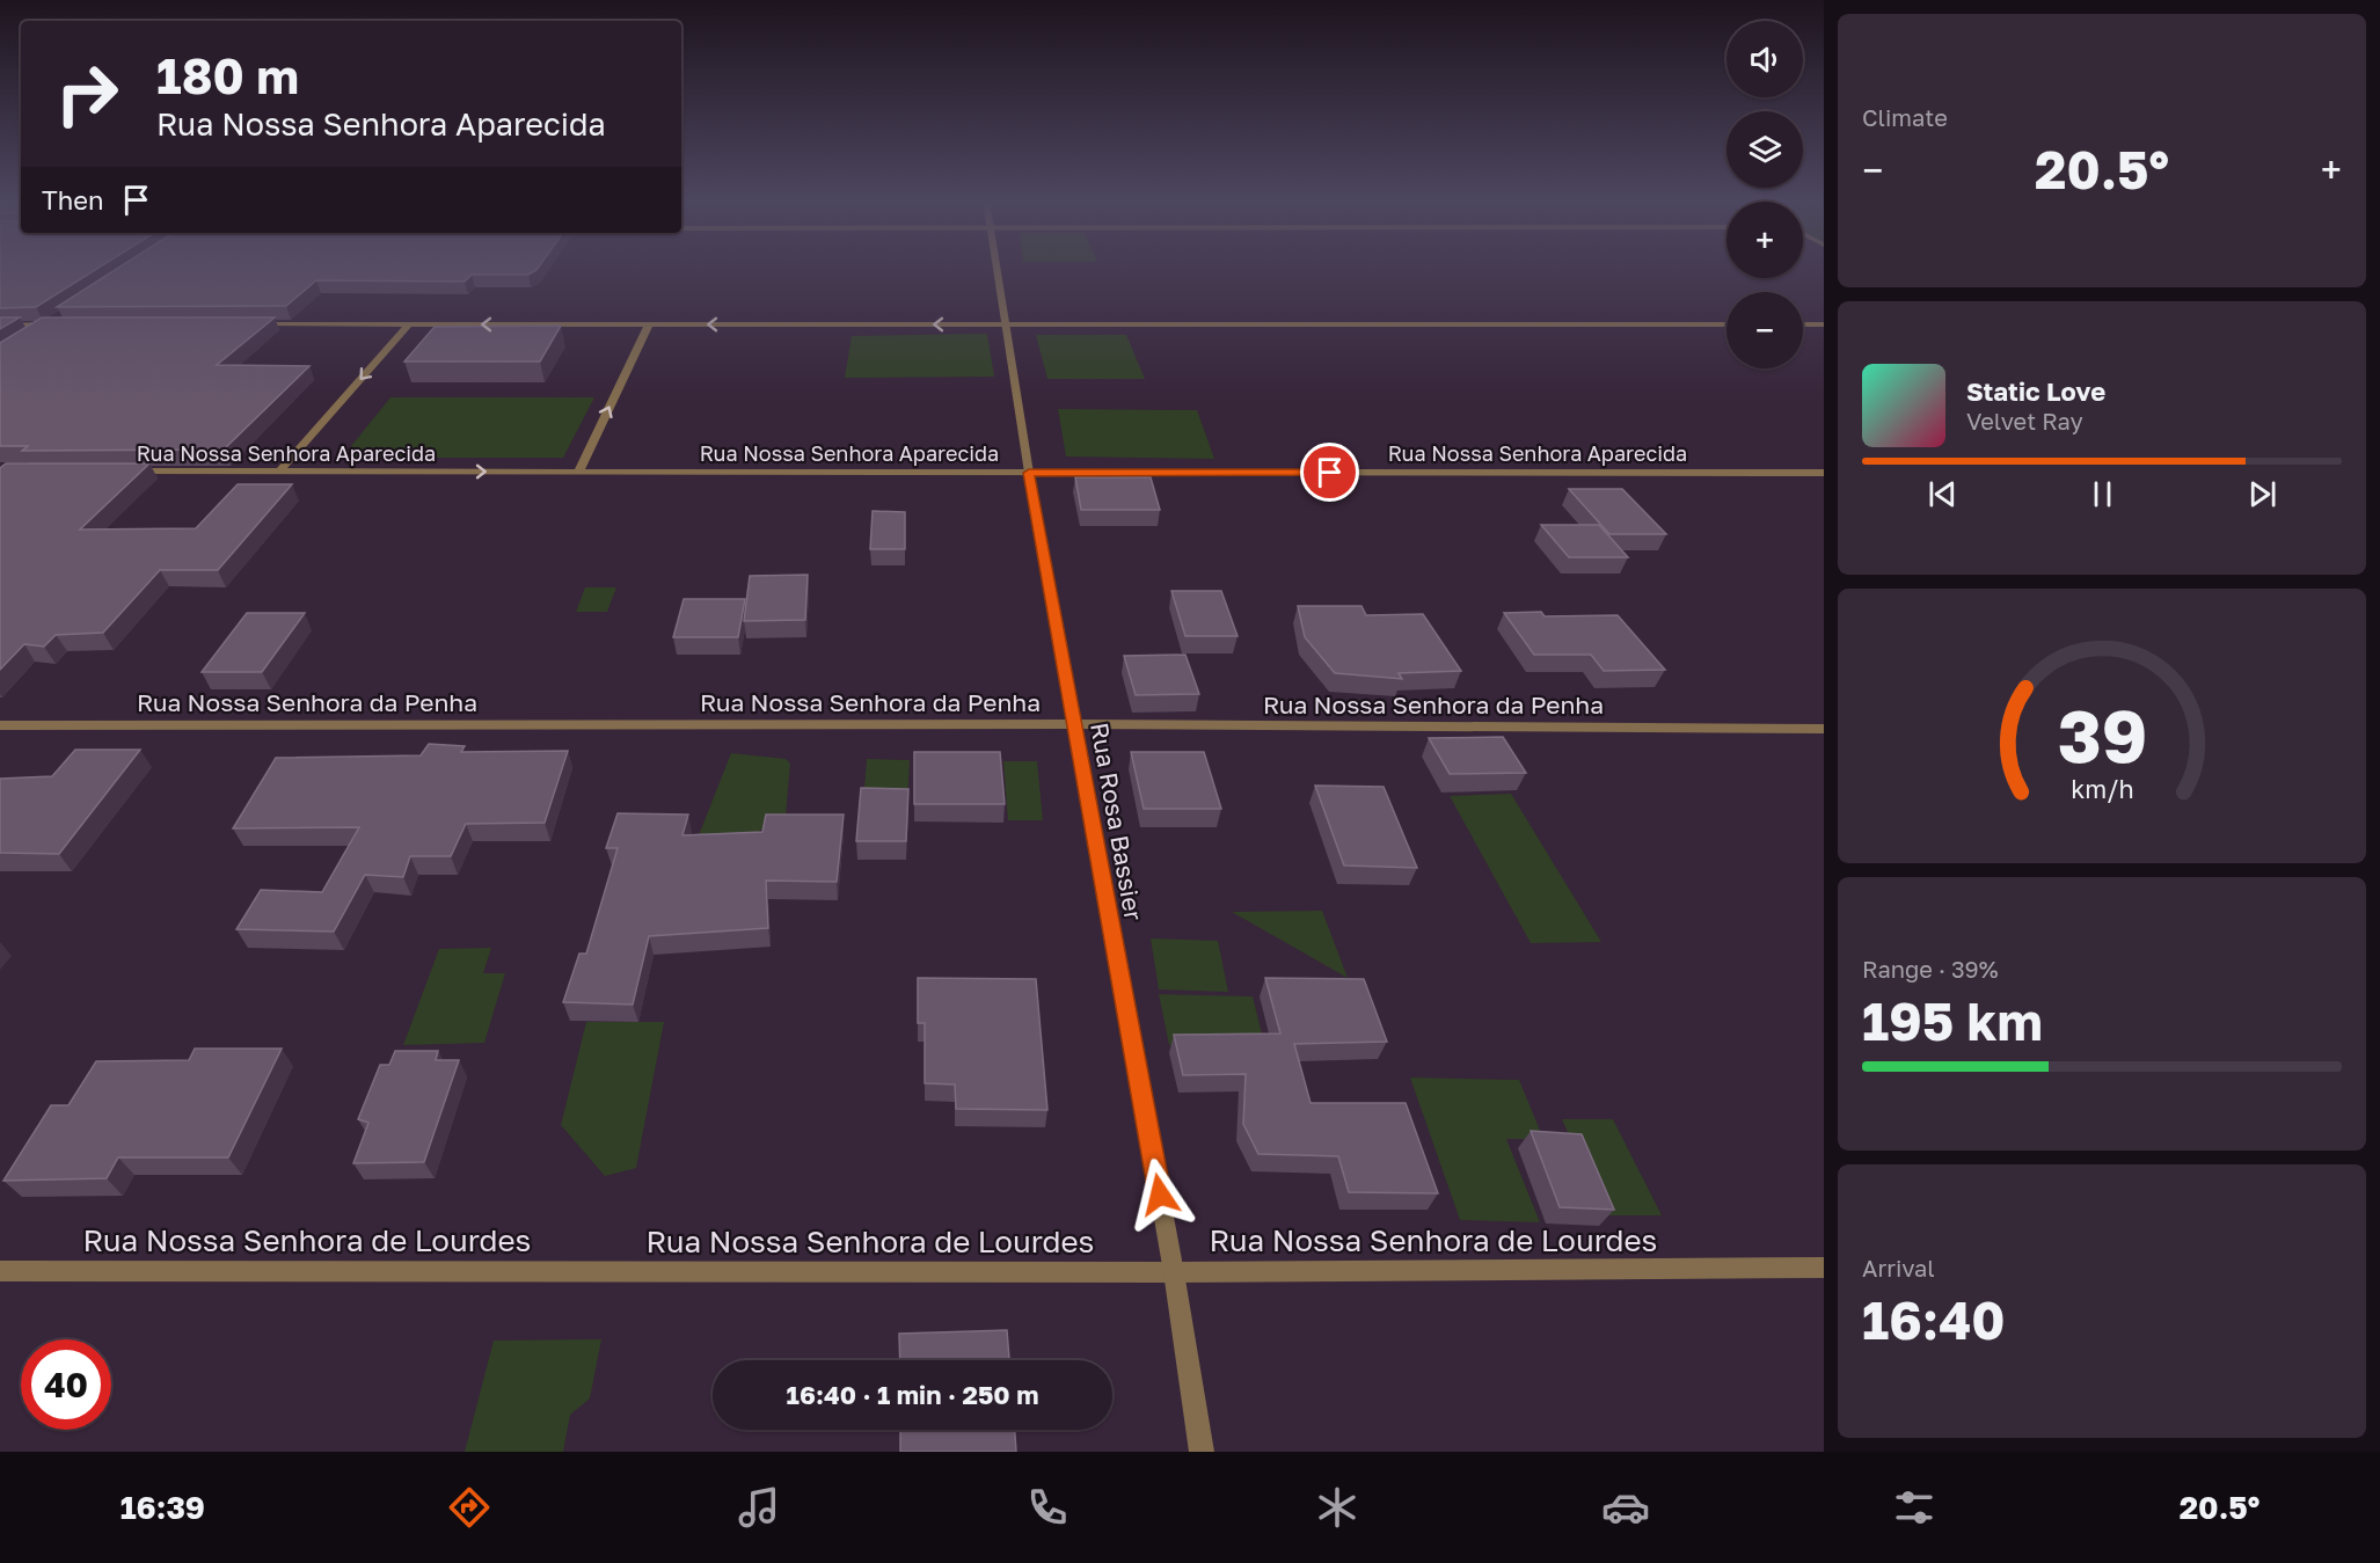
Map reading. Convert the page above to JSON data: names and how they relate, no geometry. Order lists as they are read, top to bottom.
{
  "streets": {
    "street": [
      "Rua Nossa Senhora Aparecida",
      "Rua Nossa Senhora da Penha",
      "Rua Rosa Bassier",
      "Rua Nossa Senhora de Lourdes"
    ]
  },
  "crossings": [
    ["Rua Nossa Senhora Aparecida", "Rua Rosa Bassier"],
    ["Rua Nossa Senhora da Penha", "Rua Rosa Bassier"],
    ["Rua Rosa Bassier", "Rua Nossa Senhora de Lourdes"]
  ],
  "page": {
    "tile": [
      "Climate",
      ["Range · 39%", "195 km"],
      ["Arrival", "16:40"]
    ],
    "map_buttons": ["+", "−"],
    "turn": ["180 m", "Rua Nossa Senhora Aparecida"],
    "heat": ["−", "20.5°", "+"],
    "then": "Then",
    "song": ["Static Love", "Velvet Ray"],
    "limit": "40",
    "trip": "16:40 · 1 min · 250 m",
    "tabs": ["16:39", "20.5°"],
    "gauge": ["39", "km/h"]
  }
}
